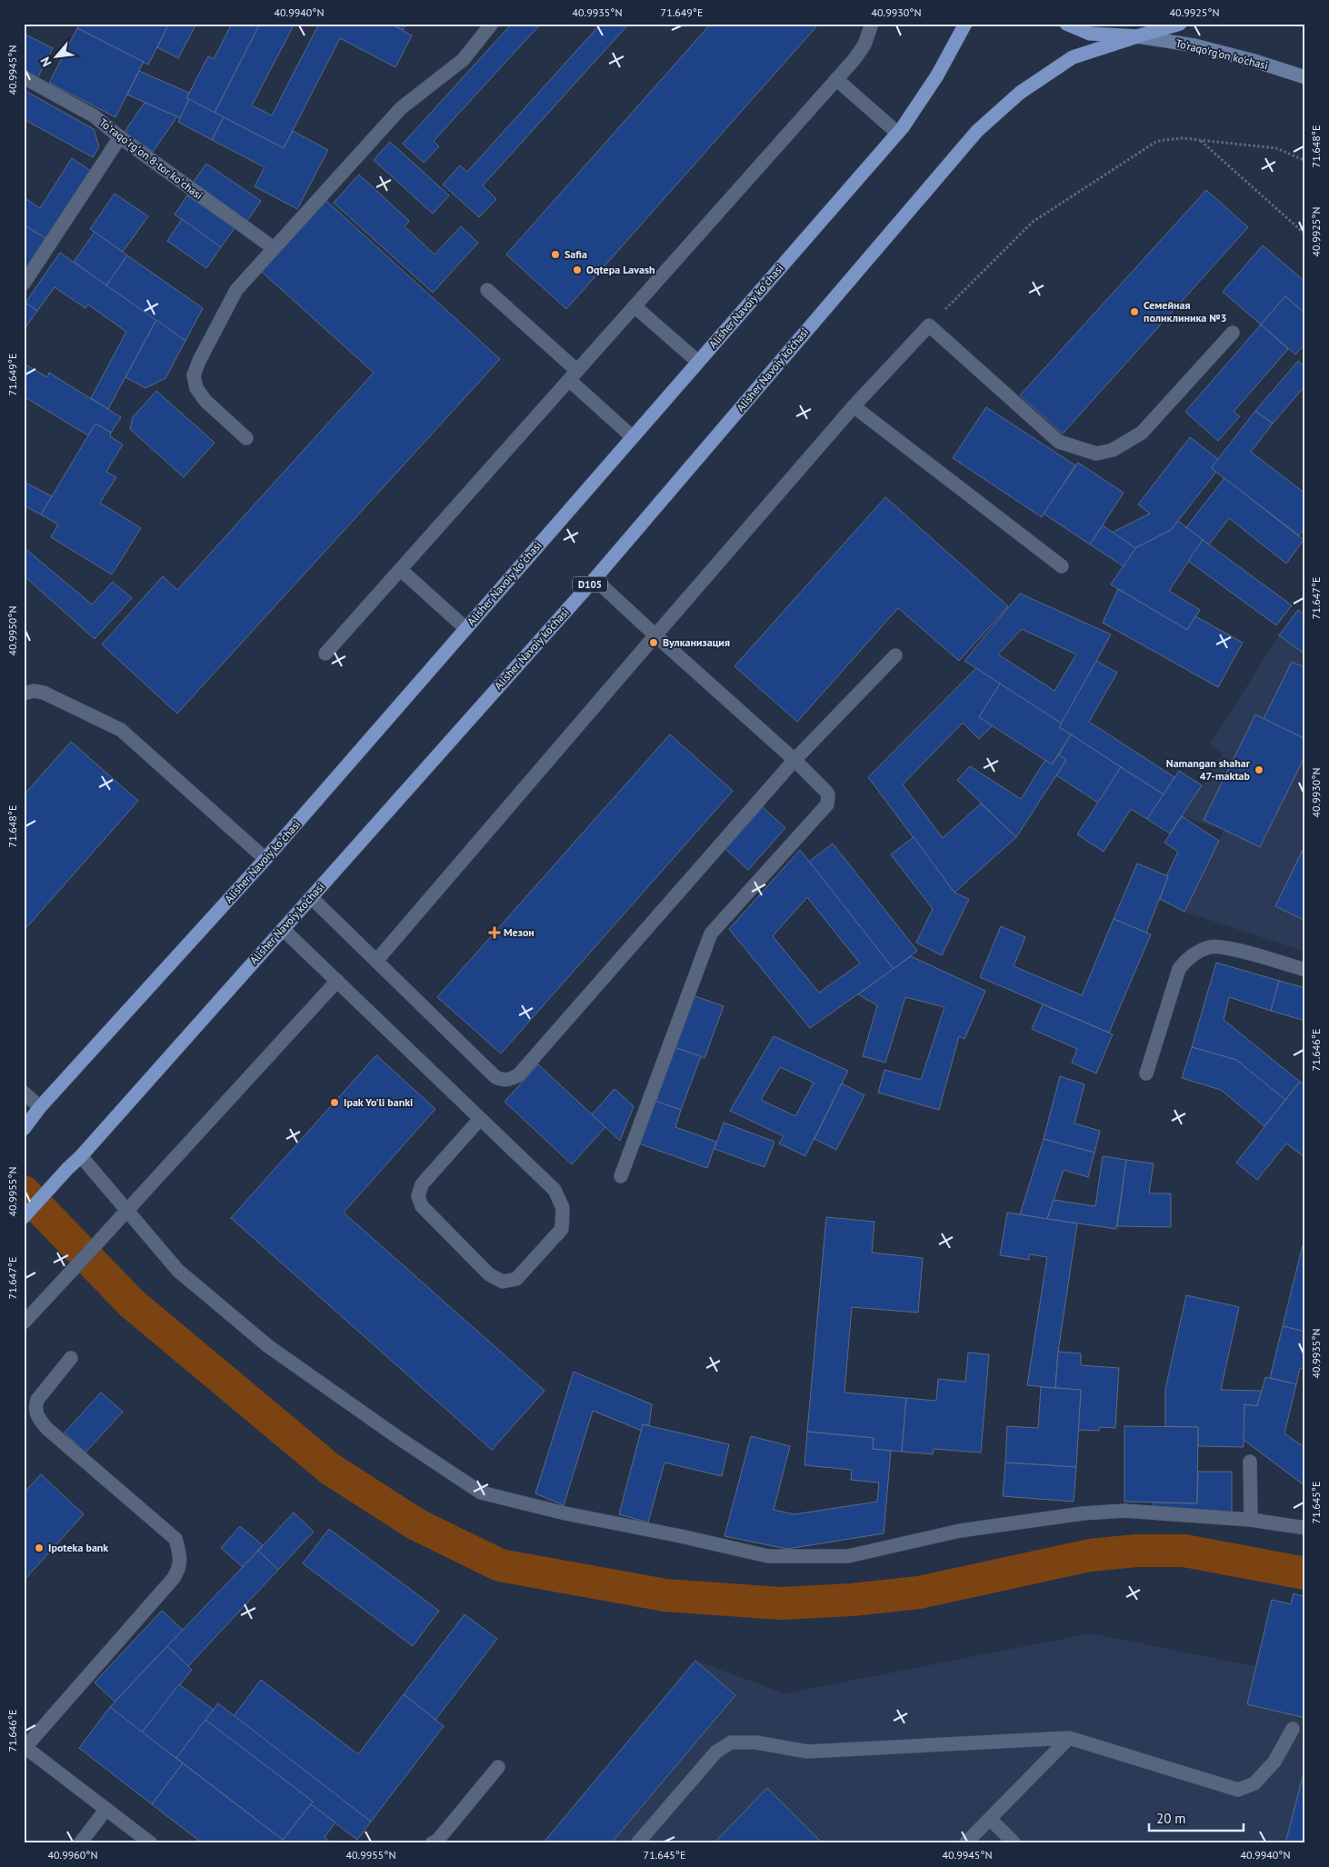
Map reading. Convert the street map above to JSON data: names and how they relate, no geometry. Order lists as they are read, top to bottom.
{
  "streets": {
    "main road": [
      "To'raqo'rg'on ko'chasi",
      "Alisher Navoiy koʻchasi",
      "Alisher Navoiy ko'chasi",
      "D105"
    ],
    "street": ["Toʻraqoʻrgʻon 8-tor koʻchasi"]
  },
  "crossings": [
    ["To'raqo'rg'on ko'chasi", "Alisher Navoiy ko'chasi"],
    ["To'raqo'rg'on ko'chasi", "D105"],
    ["Alisher Navoiy ko'chasi", "D105"]
  ],
  "places": {
    "other": [
      "Safia",
      "Oqtepa Lavash",
      "Семейная поликлиника №3",
      "Вулканизация",
      "Namangan shahar 47-maktab",
      "Ipak Yo'li banki",
      "Ipoteka bank"
    ],
    "health": ["Мезон"]
  },
  "scale_bar": "20 m",
  "north": "bottom left",
  "coordinates": [
    "40.9940°N",
    "40.9935°N",
    "71.649°E",
    "40.9930°N",
    "40.9925°N",
    "40.9945°N",
    "71.648°E",
    "71.647°E",
    "40.9950°N",
    "71.646°E",
    "40.9955°N",
    "71.645°E",
    "40.9960°N"
  ]
}
